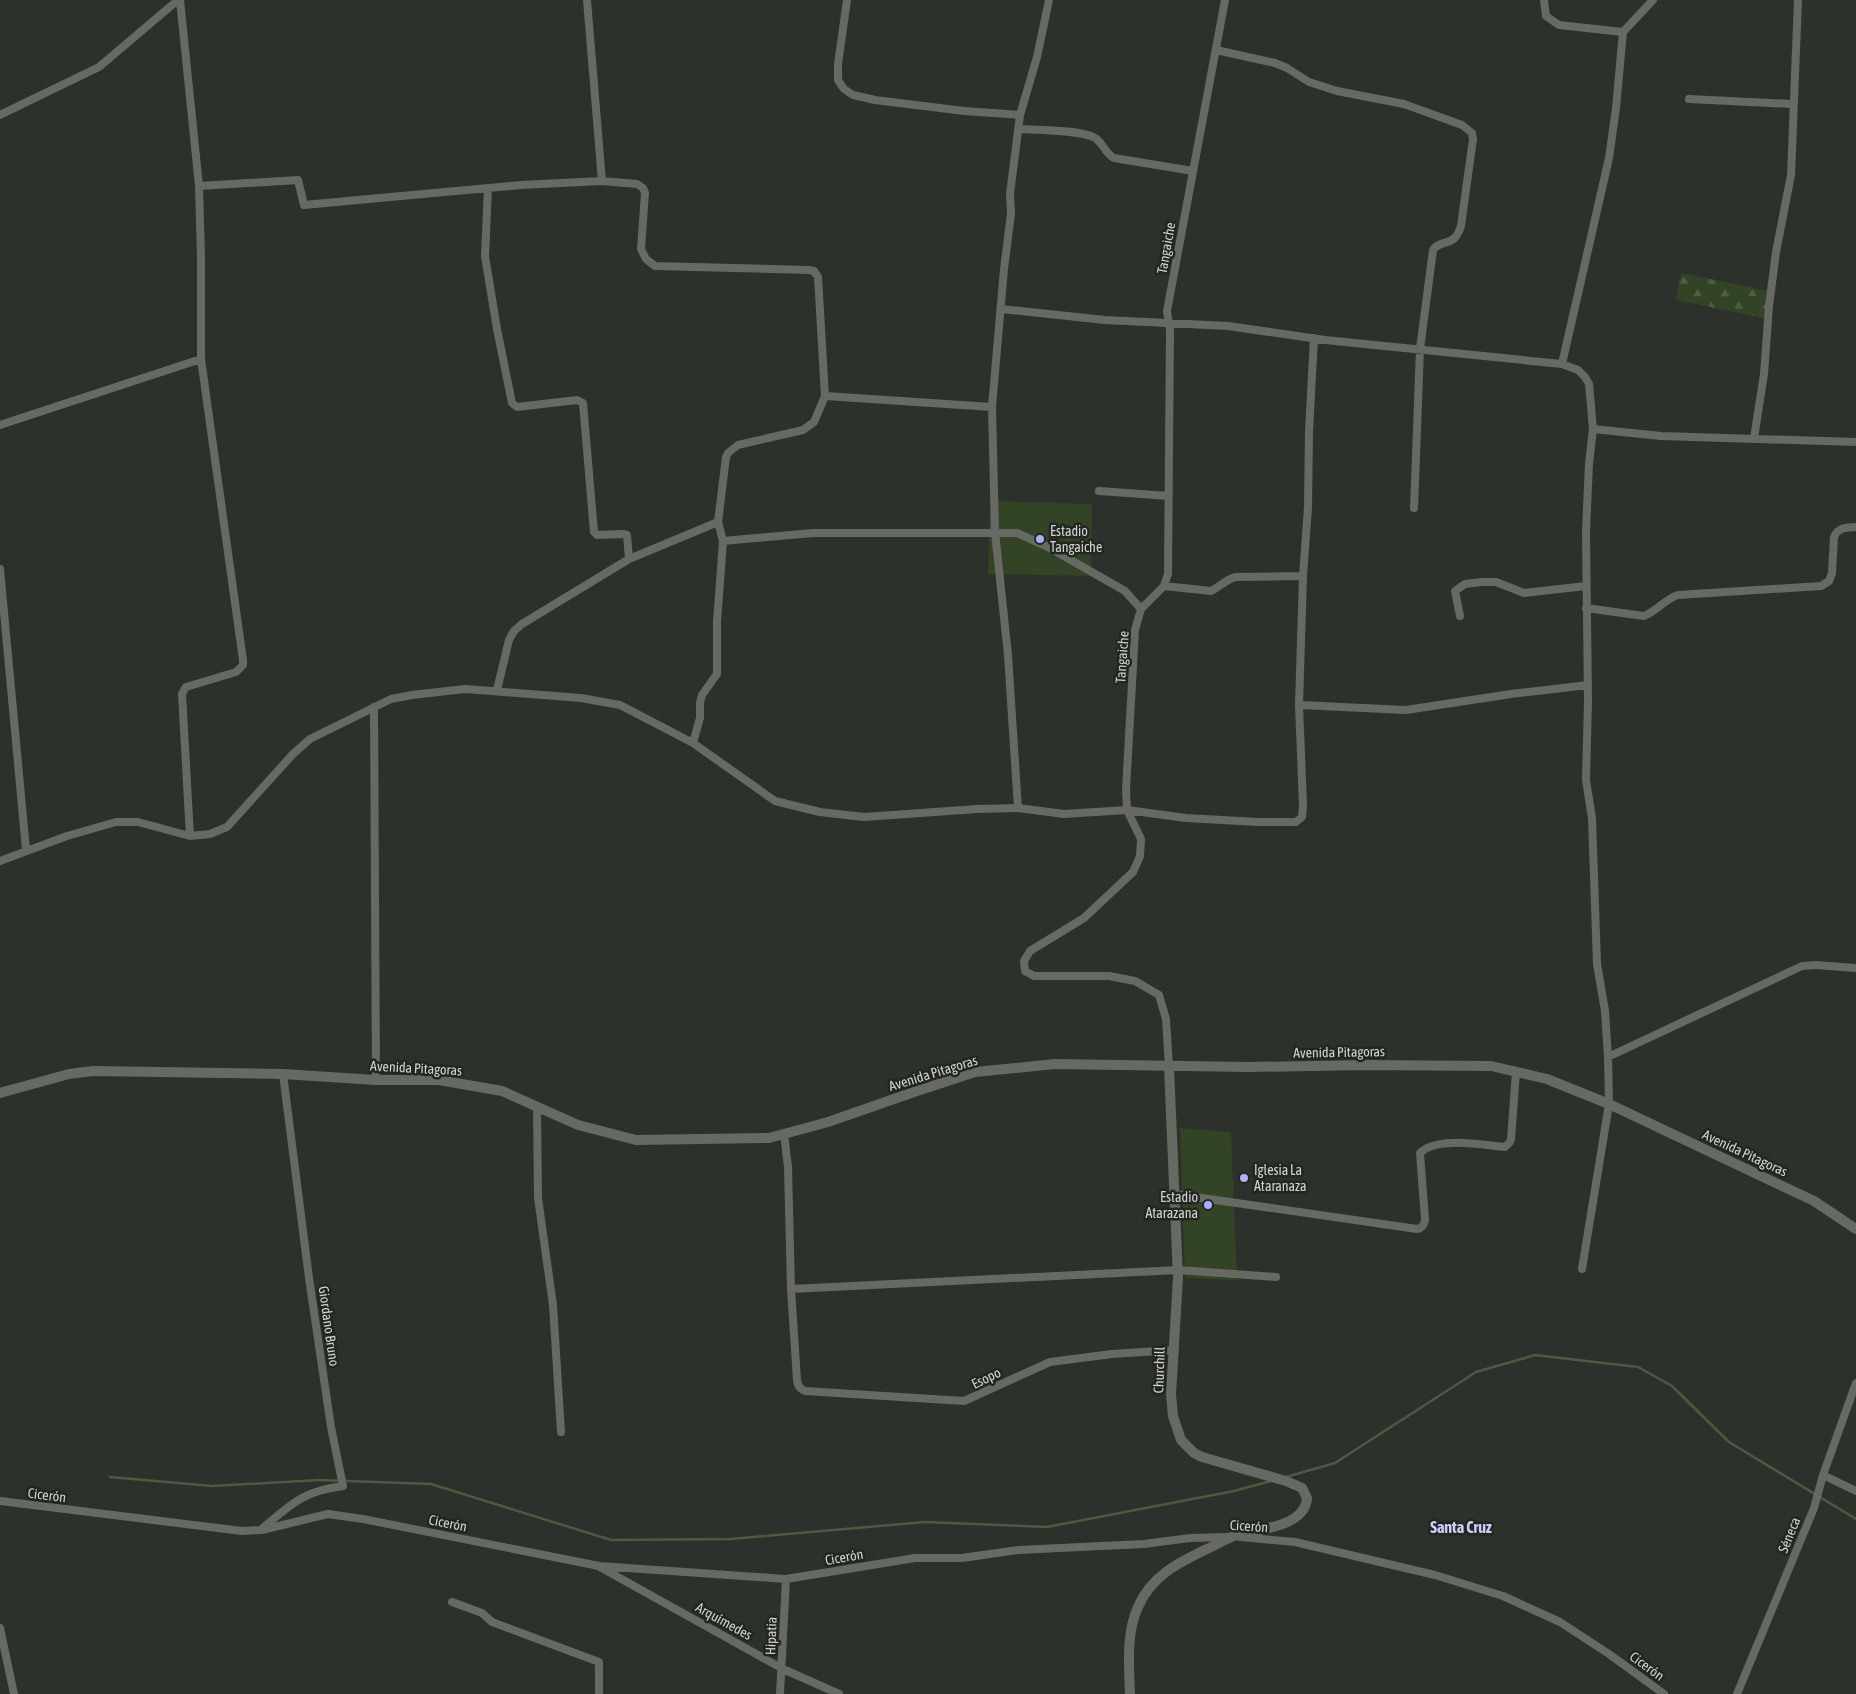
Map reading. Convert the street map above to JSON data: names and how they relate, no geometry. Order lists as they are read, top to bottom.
{
  "streets": {
    "main road": ["Avenida Pitagoras", "Churchill"],
    "street": [
      "Tangaiche",
      "Giordano Bruno",
      "Esopo",
      "Cicerón",
      "Séneca",
      "Arquímedes",
      "Hipatia"
    ]
  },
  "crossings": [
    ["Tangaiche", "Avenida Pitagoras"],
    ["Tangaiche", "Churchill"],
    ["Avenida Pitagoras", "Giordano Bruno"],
    ["Avenida Pitagoras", "Churchill"],
    ["Giordano Bruno", "Cicerón"],
    ["Churchill", "Esopo"],
    ["Churchill", "Cicerón"],
    ["Cicerón", "Arquímedes"],
    ["Cicerón", "Hipatia"],
    ["Arquímedes", "Hipatia"]
  ],
  "districts": ["Santa Cruz"],
  "places": ["Estadio Tangaiche", "Iglesia La Ataranaza", "Estadio Atarazana"]
}
